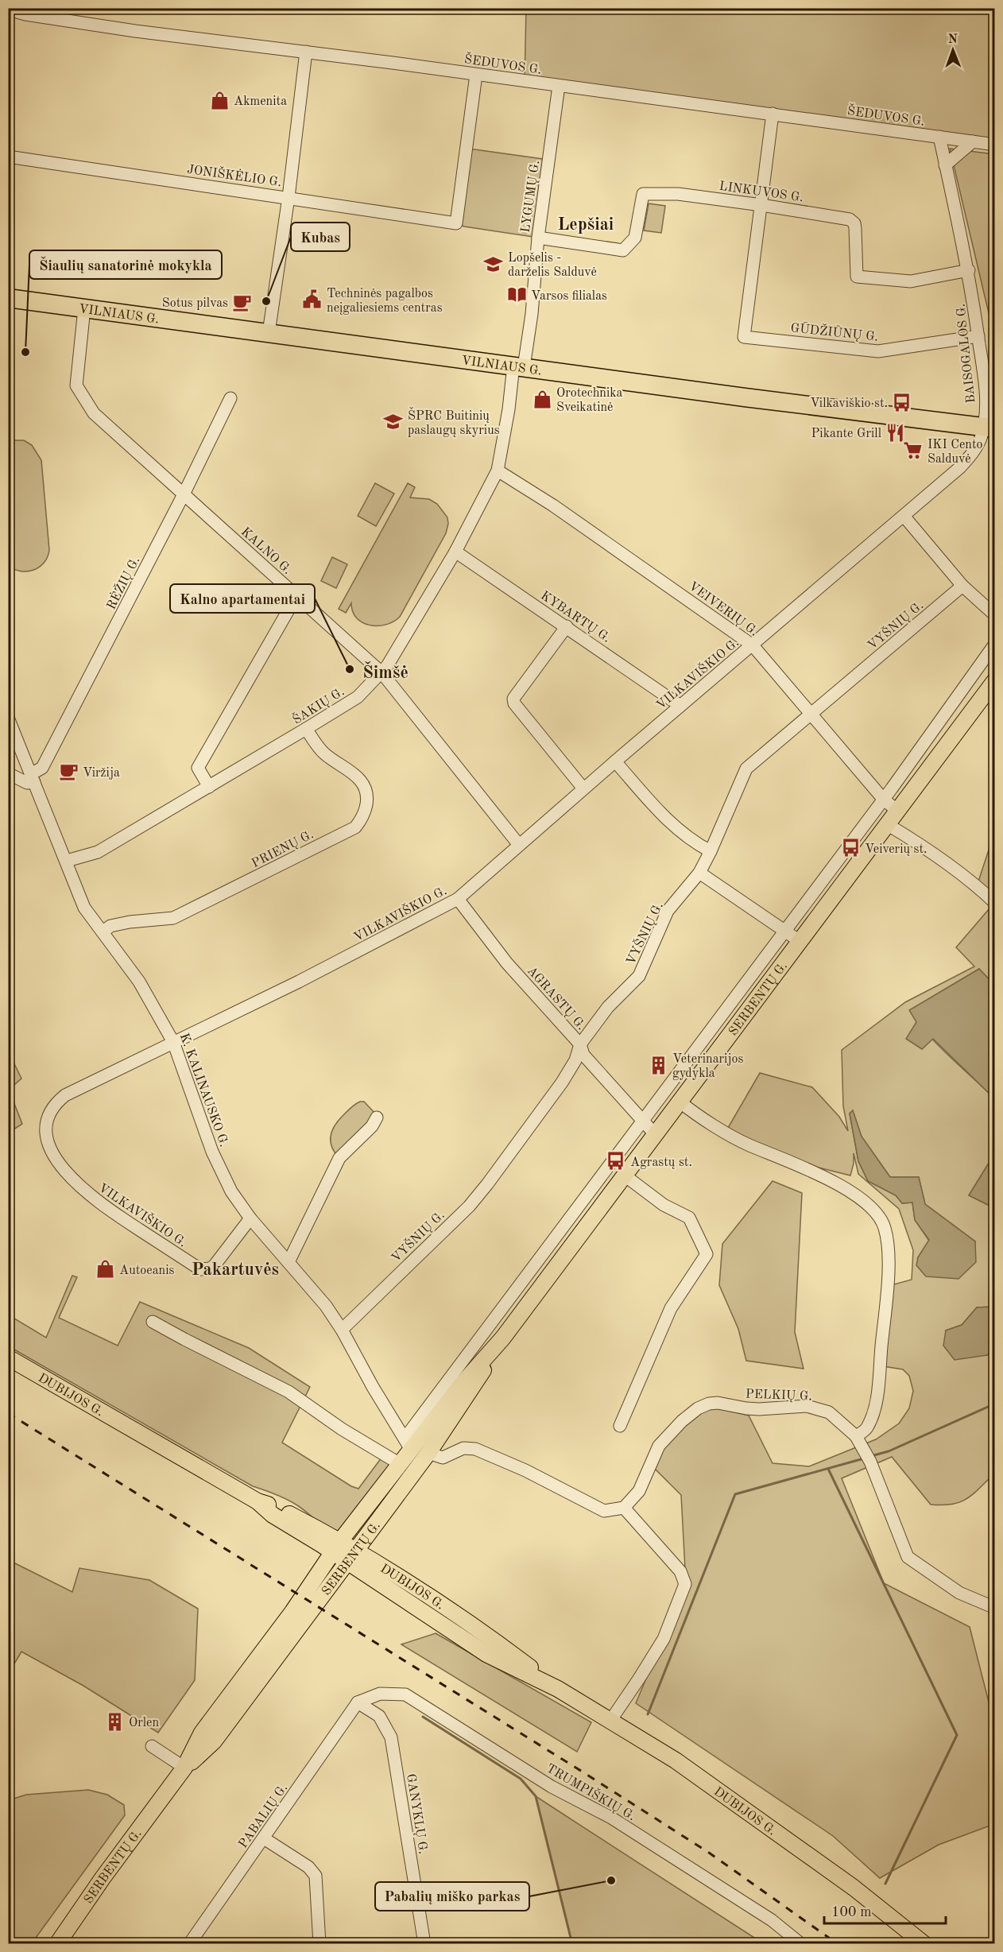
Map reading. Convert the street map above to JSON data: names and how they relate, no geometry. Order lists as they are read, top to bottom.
{
  "streets": {
    "highway": ["VILNIAUS G."],
    "main road": ["SERBENTŲ G.", "DUBIJOS G."],
    "street": [
      "ŠEDUVOS G.",
      "JONIŠKĖLIO G.",
      "LINKUVOS G.",
      "LYGUMŲ G.",
      "GŪDŽIŪNŲ G.",
      "BAISOGALOS G.",
      "KALNO G.",
      "RĖŽIŲ G.",
      "VEIVERIŲ G.",
      "KYBARTŲ G.",
      "VYŠNIŲ G.",
      "VILKAVIŠKIO G.",
      "ŠAKIŲ G.",
      "PRIENŲ G.",
      "AGRASTŲ G.",
      "K. KALINAUSKO G.",
      "PELKIŲ G.",
      "TRUMPIŠKIŲ G.",
      "GANYKLŲ G.",
      "PABALIŲ G."
    ]
  },
  "crossings": [
    ["ŠEDUVOS G.", "JONIŠKĖLIO G."],
    ["ŠEDUVOS G.", "LYGUMŲ G."],
    ["ŠEDUVOS G.", "BAISOGALOS G."],
    ["LINKUVOS G.", "LYGUMŲ G."],
    ["LINKUVOS G.", "GŪDŽIŪNŲ G."],
    ["LINKUVOS G.", "BAISOGALOS G."],
    ["LYGUMŲ G.", "VILNIAUS G."],
    ["LYGUMŲ G.", "ŠAKIŲ G."],
    ["VILNIAUS G.", "BAISOGALOS G."],
    ["VILNIAUS G.", "KALNO G."],
    ["VILNIAUS G.", "VILKAVIŠKIO G."],
    ["VILNIAUS G.", "ŠAKIŲ G."],
    ["GŪDŽIŪNŲ G.", "BAISOGALOS G."],
    ["BAISOGALOS G.", "VILKAVIŠKIO G."],
    ["KALNO G.", "RĖŽIŲ G."],
    ["KALNO G.", "VILKAVIŠKIO G."],
    ["KALNO G.", "ŠAKIŲ G."],
    ["RĖŽIŲ G.", "K. KALINAUSKO G."],
    ["VEIVERIŲ G.", "VYŠNIŲ G."],
    ["VEIVERIŲ G.", "VILKAVIŠKIO G."],
    ["VEIVERIŲ G.", "ŠAKIŲ G."],
    ["VEIVERIŲ G.", "SERBENTŲ G."],
    ["KYBARTŲ G.", "VILKAVIŠKIO G."],
    ["KYBARTŲ G.", "ŠAKIŲ G."],
    ["VYŠNIŲ G.", "AGRASTŲ G."],
    ["VYŠNIŲ G.", "K. KALINAUSKO G."],
    ["VILKAVIŠKIO G.", "AGRASTŲ G."],
    ["VILKAVIŠKIO G.", "K. KALINAUSKO G."],
    ["ŠAKIŲ G.", "PRIENŲ G."],
    ["ŠAKIŲ G.", "K. KALINAUSKO G."],
    ["PRIENŲ G.", "K. KALINAUSKO G."],
    ["AGRASTŲ G.", "SERBENTŲ G."],
    ["SERBENTŲ G.", "K. KALINAUSKO G."],
    ["SERBENTŲ G.", "DUBIJOS G."],
    ["TRUMPIŠKIŲ G.", "GANYKLŲ G."],
    ["TRUMPIŠKIŲ G.", "PABALIŲ G."],
    ["GANYKLŲ G.", "PABALIŲ G."]
  ],
  "districts": ["Lepšiai", "Šimšė", "Pakartuvės"],
  "places": {
    "shop": ["Akmenita", "Orotechnika Sveikatinė", "Autoeanis"],
    "school or university": ["Lopšelis - darželis Salduvė", "ŠPRC Buitinių paslaugų skyrius"],
    "library": ["Varsos filialas"],
    "public building": ["Techninės pagalbos neįgaliesiems centras"],
    "other": [
      "Kubas",
      "Šiaulių sanatorinė mokykla",
      "Kalno apartamentai",
      "Pabalių miško parkas"
    ],
    "cafe": ["Sotus pilvas", "Viržija"],
    "bus stop": ["Vilkaviškio st.", "Veiverių st.", "Agrastų st."],
    "restaurant": ["Pikante Grill"],
    "supermarket": ["IKI Cento Salduvė"],
    "building": ["Veterinarijos gydykla", "Orlen"]
  },
  "scale_bar": "100 m",
  "north": "top"
}
